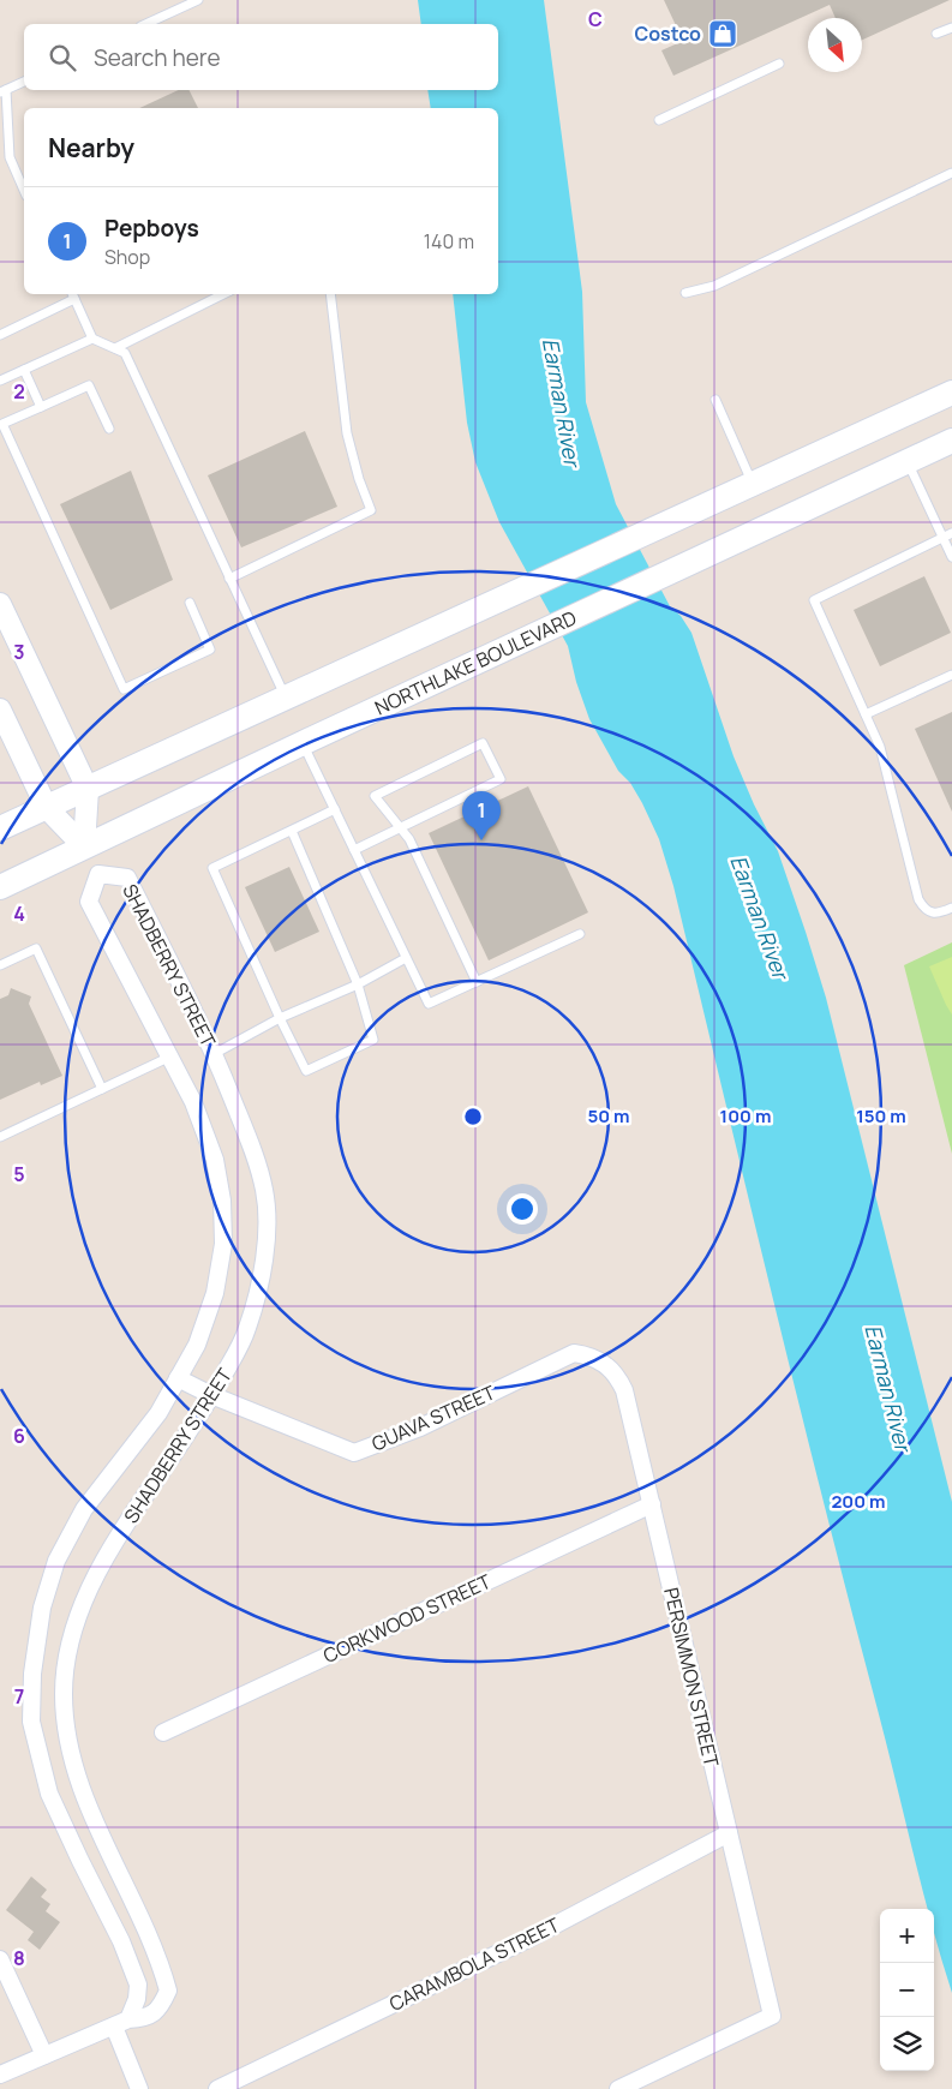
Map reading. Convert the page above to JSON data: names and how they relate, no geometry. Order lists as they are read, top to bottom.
{
  "streets": {
    "main road": ["NORTHLAKE BOULEVARD"],
    "street": [
      "SHADBERRY STREET",
      "GUAVA STREET",
      "CORKWOOD STREET",
      "PERSIMMON STREET",
      "CARAMBOLA STREET"
    ]
  },
  "crossings": [
    ["NORTHLAKE BOULEVARD", "SHADBERRY STREET"],
    ["SHADBERRY STREET", "GUAVA STREET"],
    ["GUAVA STREET", "PERSIMMON STREET"],
    ["CORKWOOD STREET", "PERSIMMON STREET"],
    ["PERSIMMON STREET", "CARAMBOLA STREET"]
  ],
  "water": ["Earman River"],
  "places": {
    "shop": ["Costco"]
  },
  "north": "bottom right",
  "page": {
    "search": "Search here",
    "heading": "Nearby",
    "list": [
      {
        "mark": "1",
        "name": "Pepboys",
        "note": "Shop",
        "value": "140 m"
      }
    ],
    "pins": "1",
    "map_buttons": ["+", "−"]
  },
  "grid": {
    "columns": ["C"],
    "rows": [
      "2",
      "3",
      "4",
      "5",
      "6",
      "7",
      "8"
    ]
  },
  "rings": [
    "50 m",
    "100 m",
    "150 m",
    "200 m"
  ]
}
